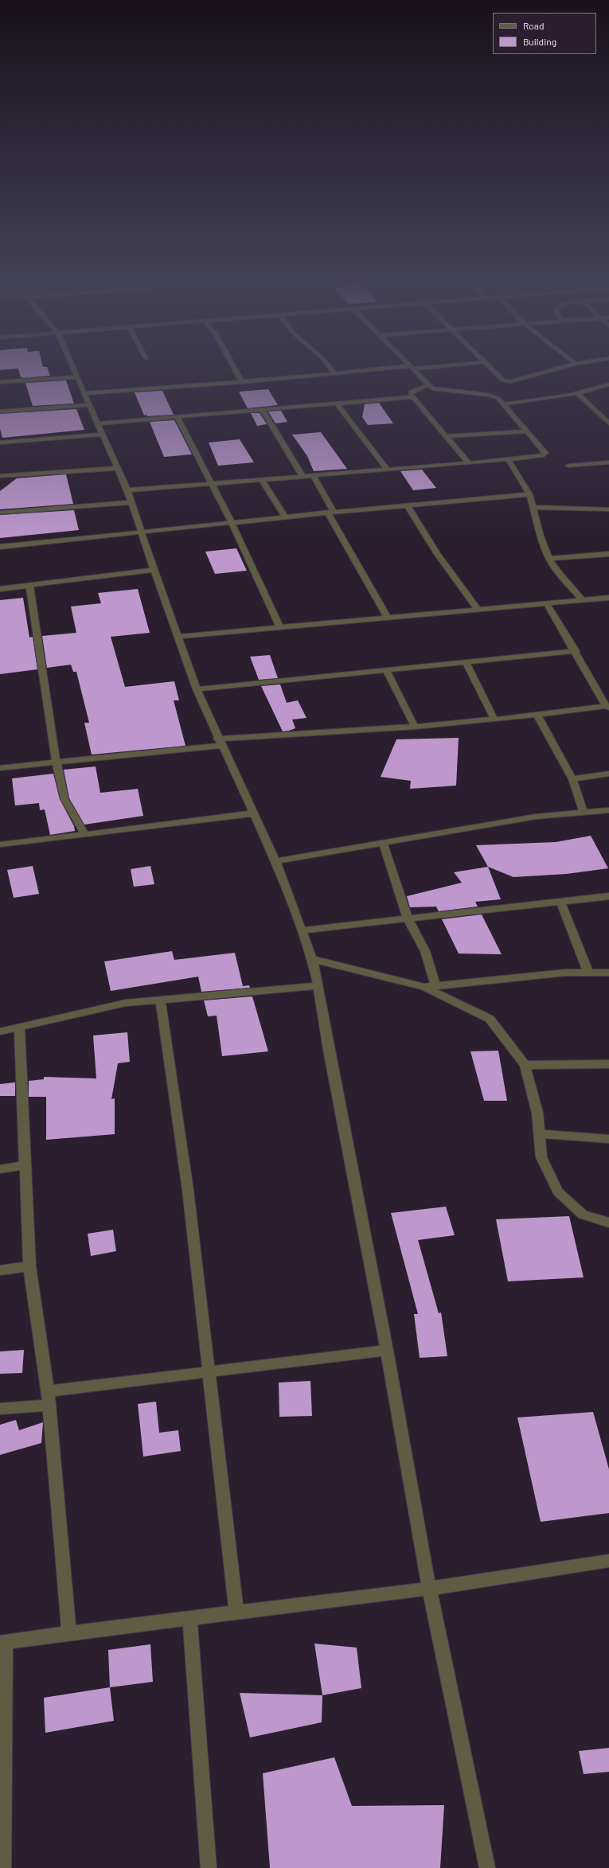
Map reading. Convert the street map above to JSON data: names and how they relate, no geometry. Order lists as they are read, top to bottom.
{
  "legend": ["Road", "Building"]
}
